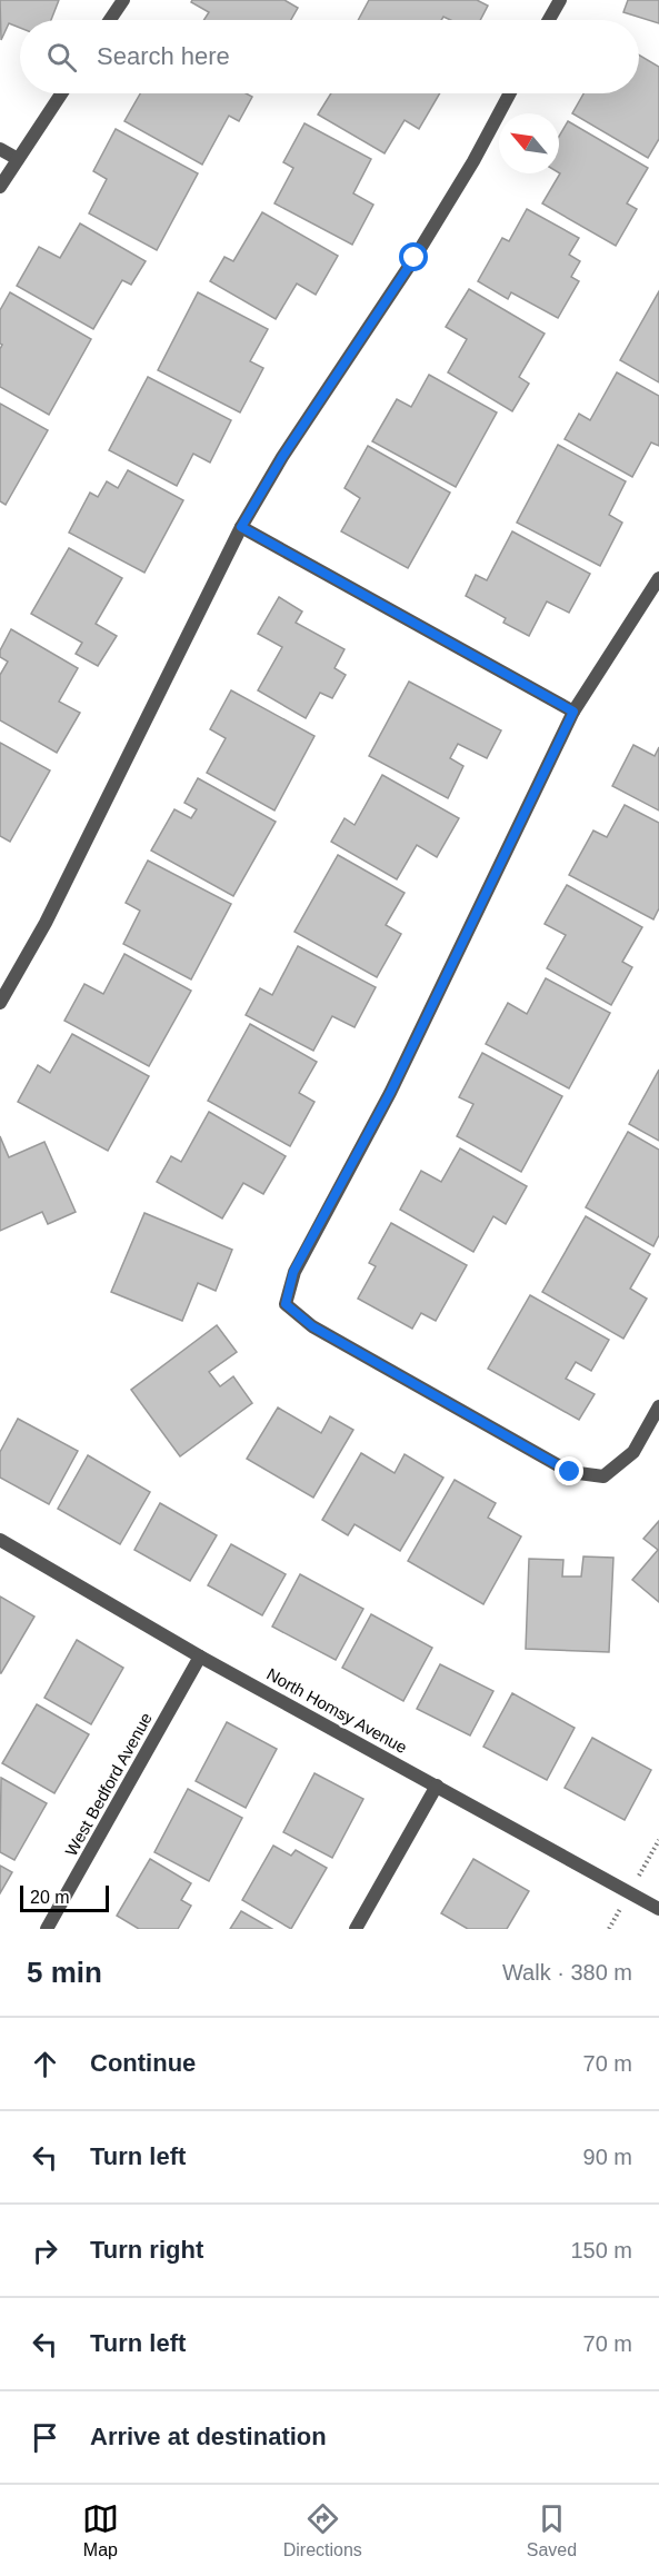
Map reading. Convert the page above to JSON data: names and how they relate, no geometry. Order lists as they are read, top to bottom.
{
  "streets": {
    "street": ["North Homsy Avenue", "West Bedford Avenue"]
  },
  "crossings": [
    ["North Homsy Avenue", "West Bedford Avenue"]
  ],
  "scale_bar": "20 m",
  "north": "top left",
  "page": {
    "search": "Search here",
    "scale": "20 m",
    "heading": ["5 min", "Walk · 380 m"],
    "list": [
      ["Continue", "70 m"],
      ["Turn left", "90 m"],
      ["Turn right", "150 m"],
      ["Turn left", "70 m"],
      "Arrive at destination"
    ],
    "nav": ["Map", "Directions", "Saved"]
  }
}
